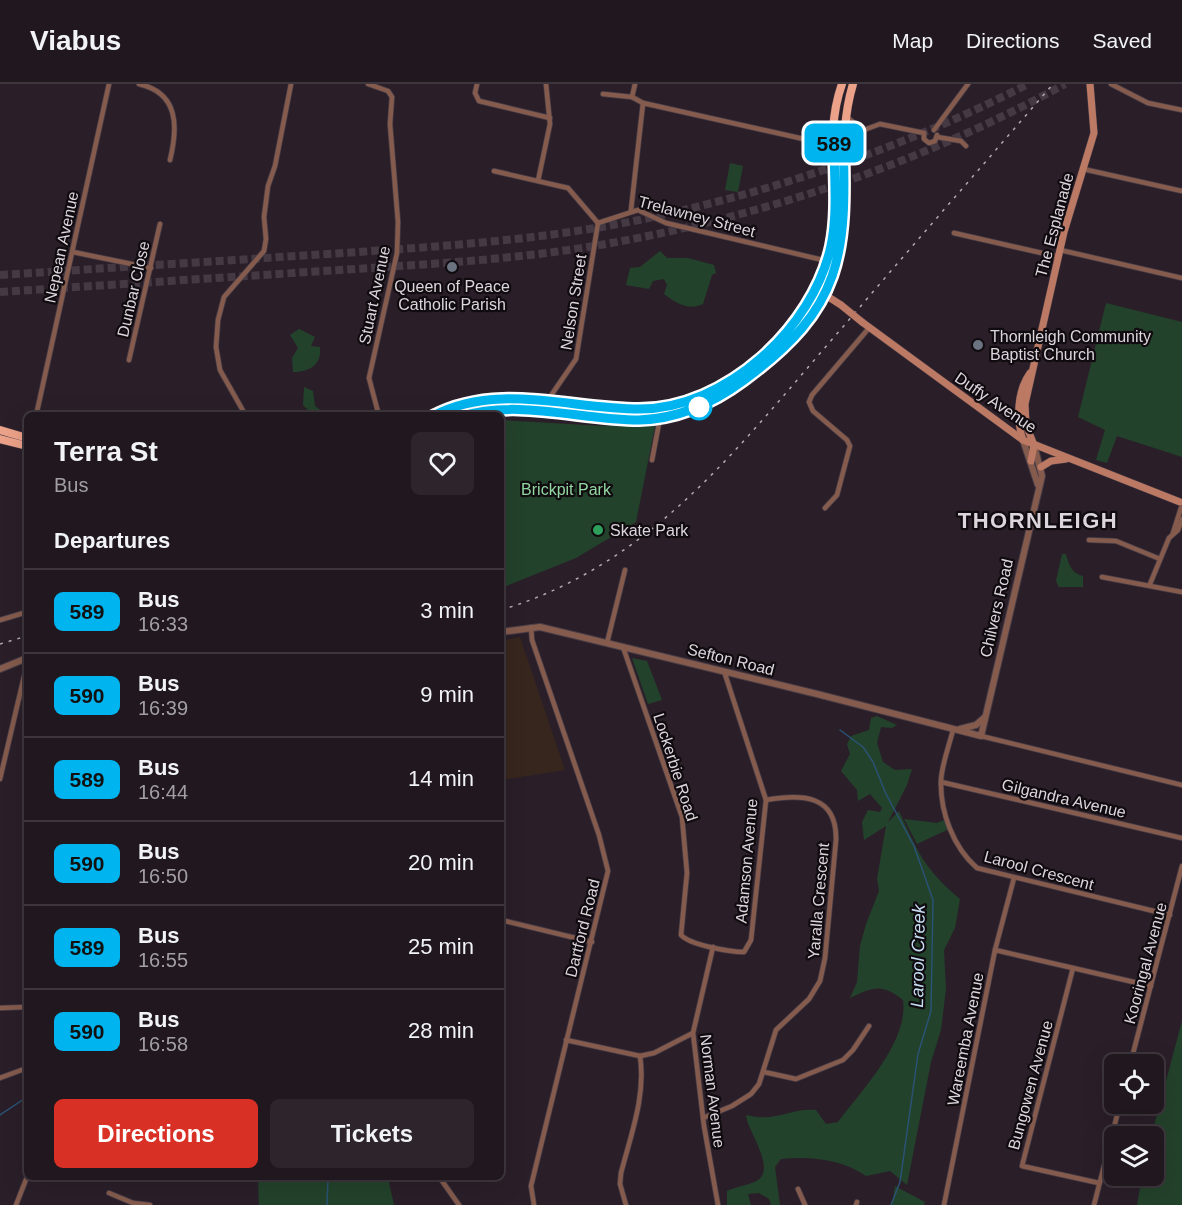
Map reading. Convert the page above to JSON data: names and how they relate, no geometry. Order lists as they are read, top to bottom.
{
  "streets": {
    "main road": ["The Esplanade", "Duffy Avenue"],
    "street": [
      "Trelawney Street",
      "Nepean Avenue",
      "Dunbar Close",
      "Stuart Avenue",
      "Nelson Street",
      "Chilvers Road",
      "Sefton Road",
      "Lockerbie Road",
      "Gilgandra Avenue",
      "Adamson Avenue",
      "Larool Crescent",
      "Yaralla Crescent",
      "Dartford Road",
      "Kooringal Avenue",
      "Wareemba Avenue",
      "Bungowen Avenue",
      "Norman Avenue"
    ]
  },
  "crossings": [
    ["Trelawney Street", "Nelson Street"],
    ["The Esplanade", "Duffy Avenue"],
    ["The Esplanade", "Chilvers Road"],
    ["Duffy Avenue", "Chilvers Road"],
    ["Chilvers Road", "Sefton Road"],
    ["Sefton Road", "Lockerbie Road"],
    ["Sefton Road", "Adamson Avenue"],
    ["Sefton Road", "Larool Crescent"],
    ["Sefton Road", "Dartford Road"],
    ["Lockerbie Road", "Adamson Avenue"],
    ["Lockerbie Road", "Norman Avenue"],
    ["Gilgandra Avenue", "Larool Crescent"],
    ["Adamson Avenue", "Yaralla Crescent"],
    ["Adamson Avenue", "Norman Avenue"],
    ["Larool Crescent", "Kooringal Avenue"],
    ["Larool Crescent", "Wareemba Avenue"],
    ["Yaralla Crescent", "Norman Avenue"]
  ],
  "districts": ["THORNLEIGH"],
  "water": ["Larool Creek"],
  "parks": ["Brickpit Park"],
  "places": ["Queen of Peace Catholic Parish", "Thornleigh Community Baptist Church", "Skate Park"],
  "lines": ["bus line 589"],
  "page": {
    "header": "Viabus",
    "nav": ["Map", "Directions", "Saved"],
    "on_map": "589",
    "heading": [
      ["Terra St", "Bus"],
      "Departures"
    ],
    "list": [
      {
        "mark": "589",
        "name": "Bus",
        "note": "16:33",
        "value": "3 min"
      },
      {
        "mark": "590",
        "name": "Bus",
        "note": "16:39",
        "value": "9 min"
      },
      {
        "mark": "589",
        "name": "Bus",
        "note": "16:44",
        "value": "14 min"
      },
      {
        "mark": "590",
        "name": "Bus",
        "note": "16:50",
        "value": "20 min"
      },
      {
        "mark": "589",
        "name": "Bus",
        "note": "16:55",
        "value": "25 min"
      },
      {
        "mark": "590",
        "name": "Bus",
        "note": "16:58",
        "value": "28 min"
      }
    ],
    "buttons": ["Directions", "Tickets"]
  }
}
